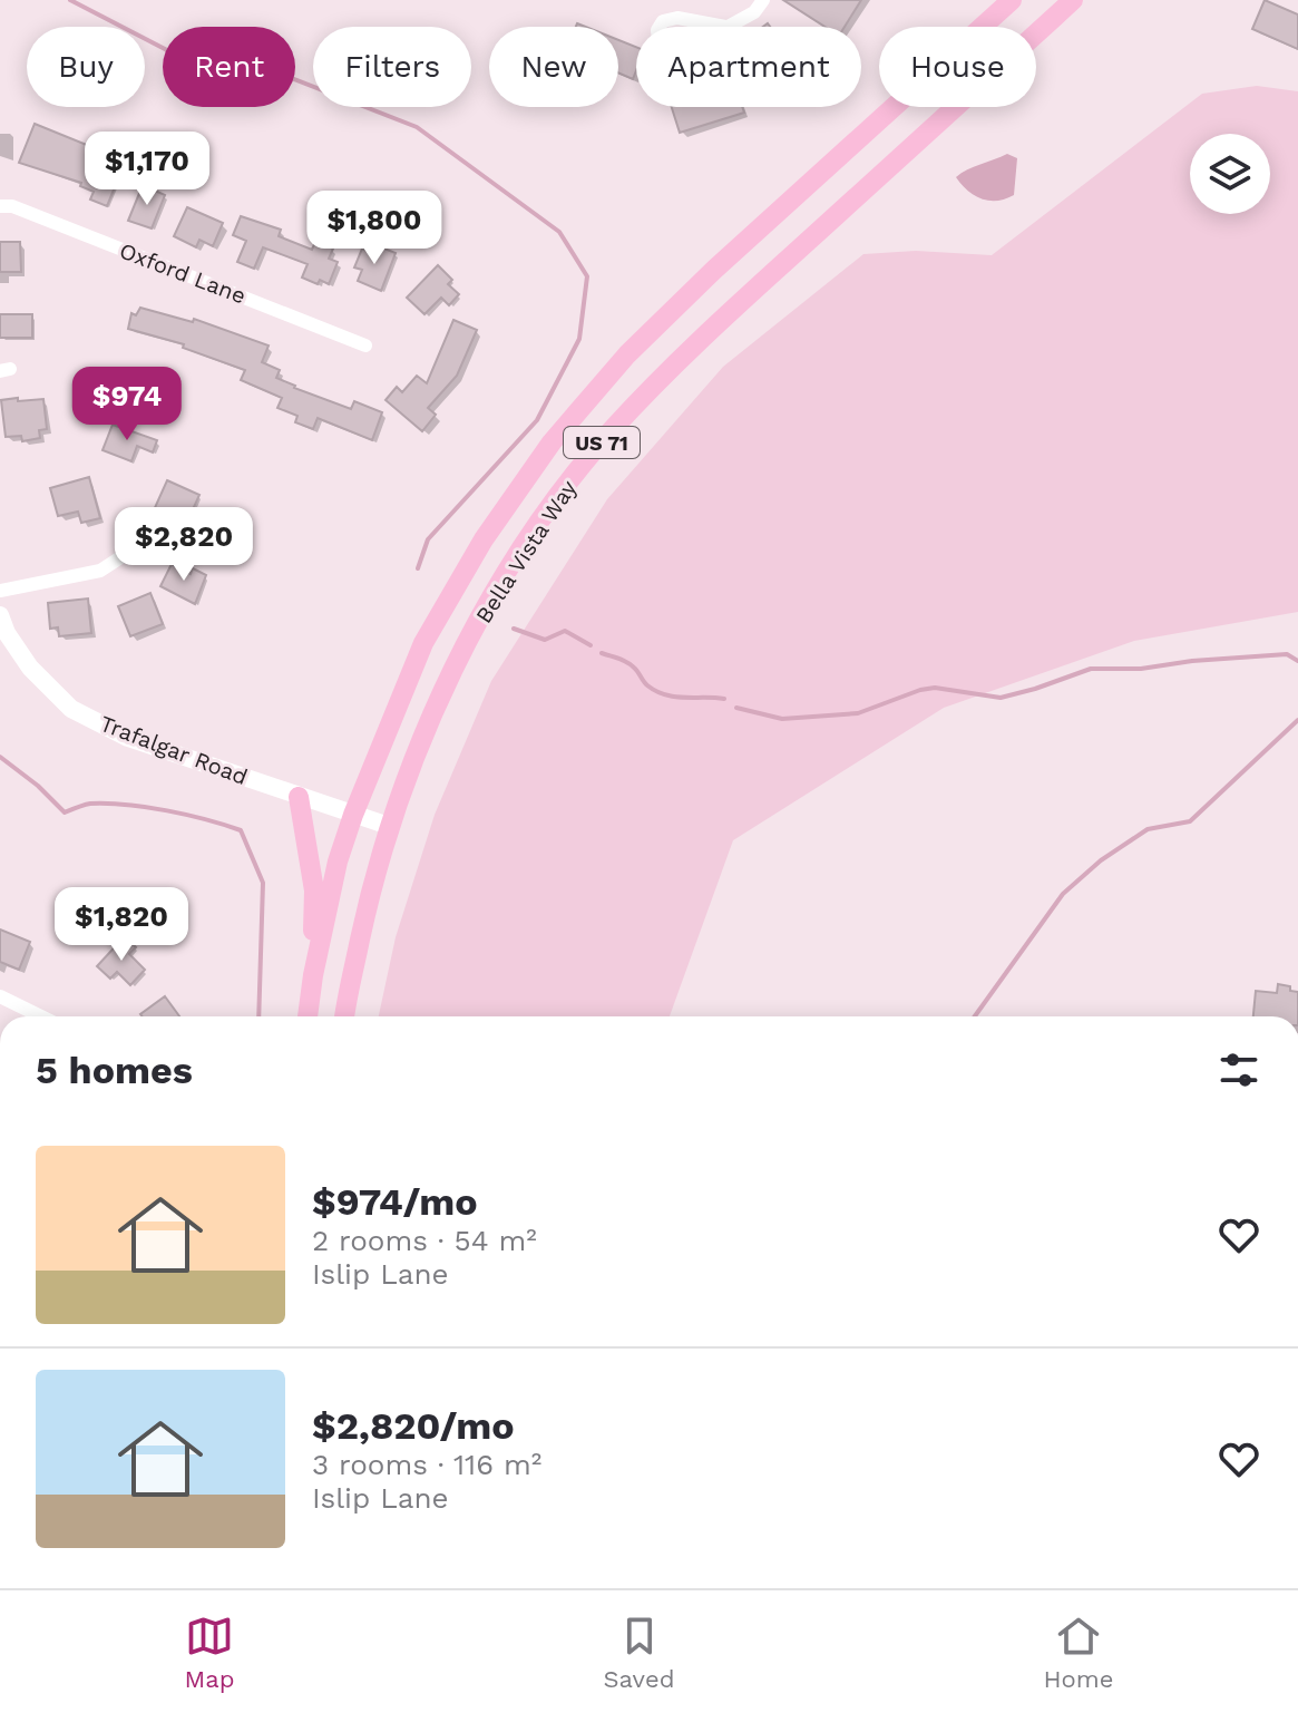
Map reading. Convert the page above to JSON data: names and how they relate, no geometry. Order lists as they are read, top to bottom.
{
  "streets": {
    "main road": ["US 71", "Bella Vista Way"],
    "street": ["Oxford Lane", "Trafalgar Road"]
  },
  "crossings": [
    ["Bella Vista Way", "Trafalgar Road"]
  ],
  "page": {
    "chip": [
      "Buy",
      "Rent",
      "Filters",
      "New",
      "Apartment",
      "House"
    ],
    "price": [
      "$1,170",
      "$1,800",
      "$974",
      "$2,820",
      "$1,820"
    ],
    "heading": "5 homes",
    "list": [
      {
        "name": "$974/mo",
        "note": "2 rooms · 54 m² · Islip Lane"
      },
      {
        "name": "$2,820/mo",
        "note": "3 rooms · 116 m² · Islip Lane"
      }
    ],
    "tabs": ["Map", "Saved", "Home"]
  }
}
